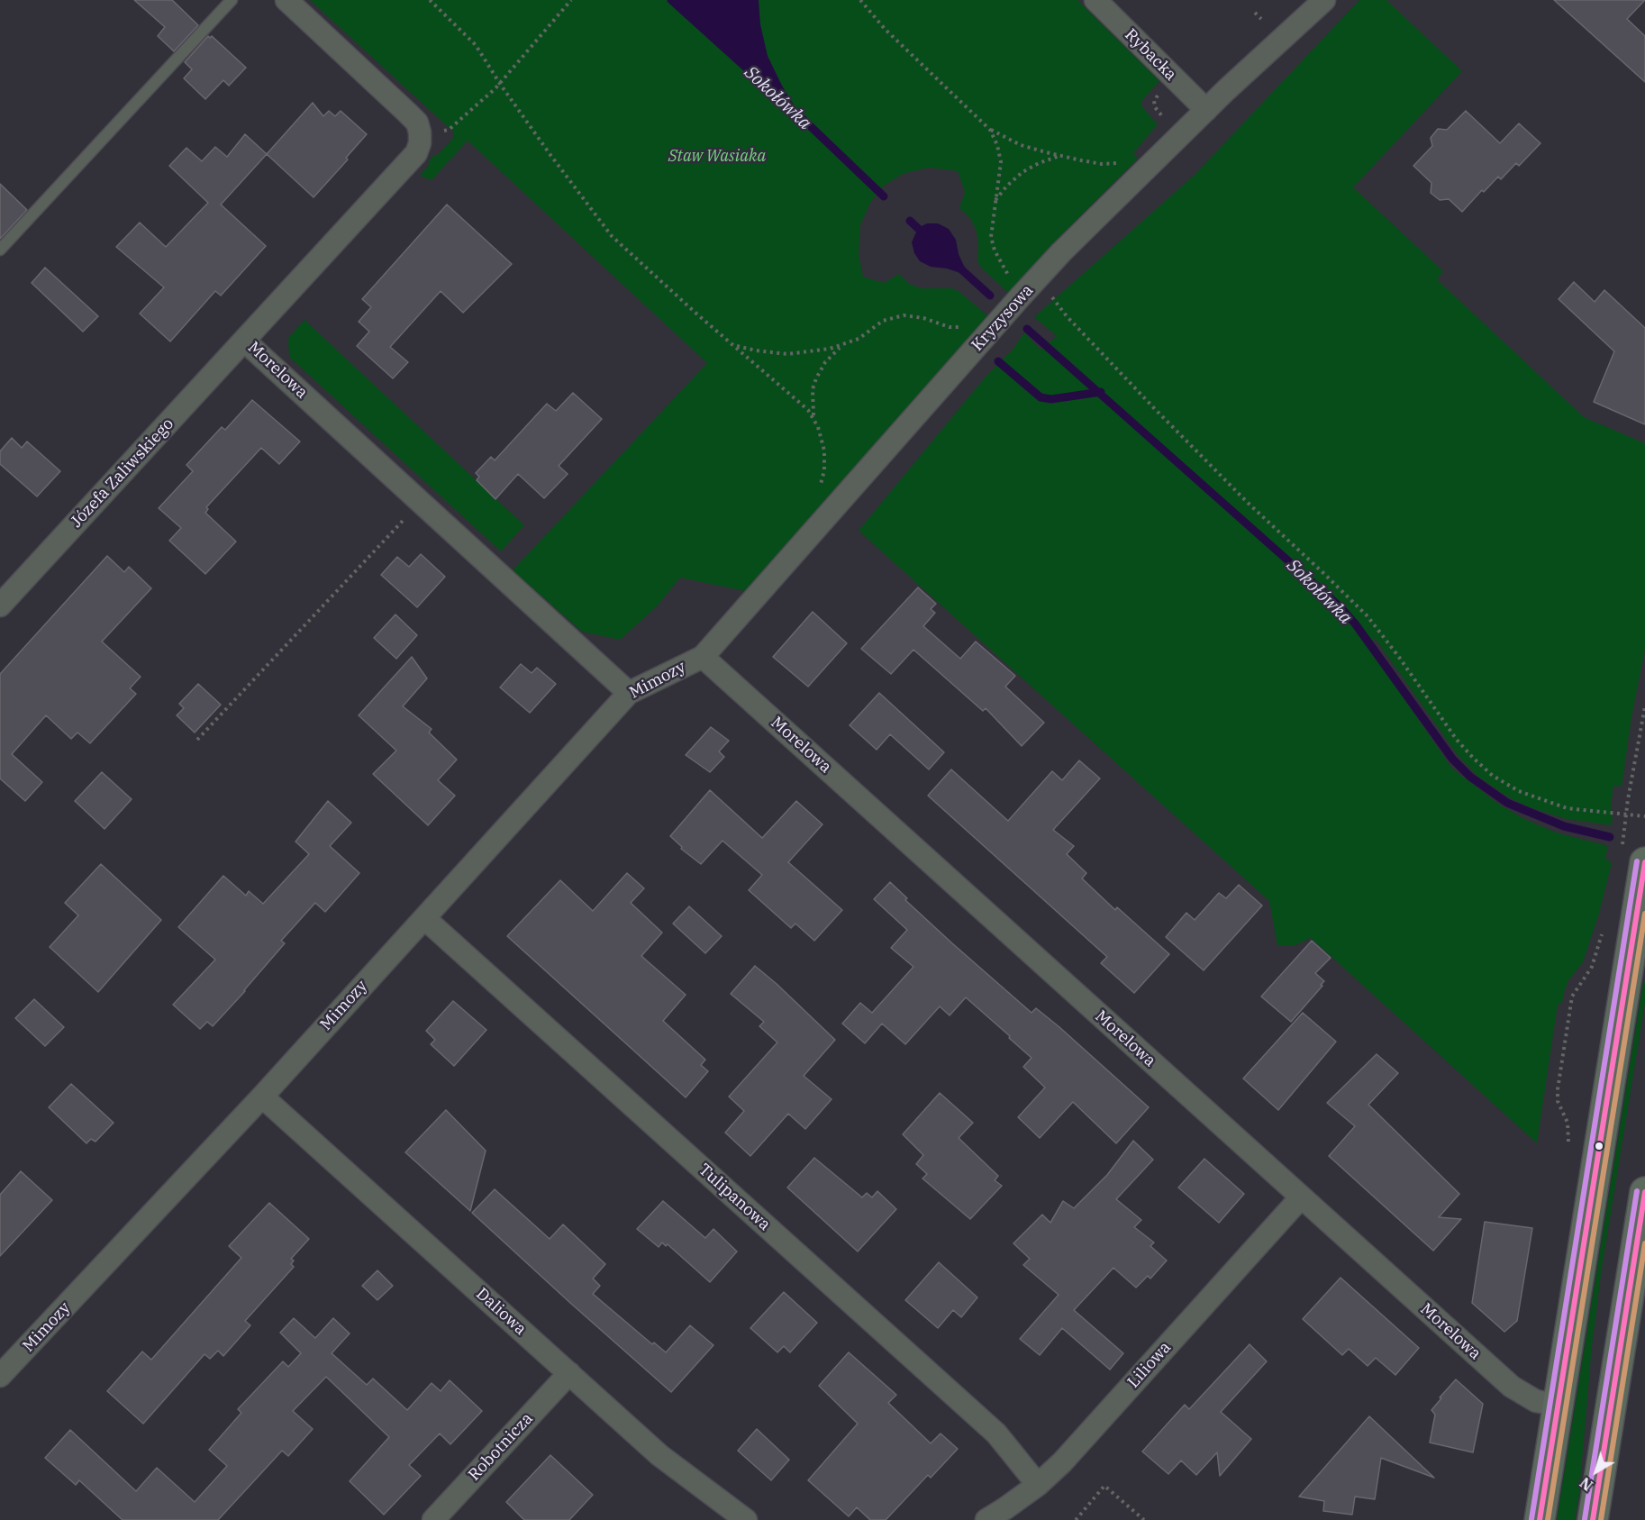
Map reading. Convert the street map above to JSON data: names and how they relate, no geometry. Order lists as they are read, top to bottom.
{
  "streets": {
    "street": [
      "Rybacka",
      "Kryzysowa",
      "Morelowa",
      "Józefa Zaliwskiego",
      "Mimozy",
      "Tulipanowa",
      "Daliowa",
      "Liliowa",
      "Robotnicza"
    ]
  },
  "crossings": [
    ["Rybacka", "Kryzysowa"],
    ["Kryzysowa", "Morelowa"],
    ["Kryzysowa", "Mimozy"],
    ["Morelowa", "Józefa Zaliwskiego"],
    ["Morelowa", "Mimozy"],
    ["Morelowa", "Liliowa"],
    ["Mimozy", "Tulipanowa"],
    ["Mimozy", "Daliowa"],
    ["Tulipanowa", "Liliowa"],
    ["Daliowa", "Robotnicza"]
  ],
  "water": ["Sokołówka"],
  "parks": ["Staw Wasiaka"],
  "north": "bottom left"
}
